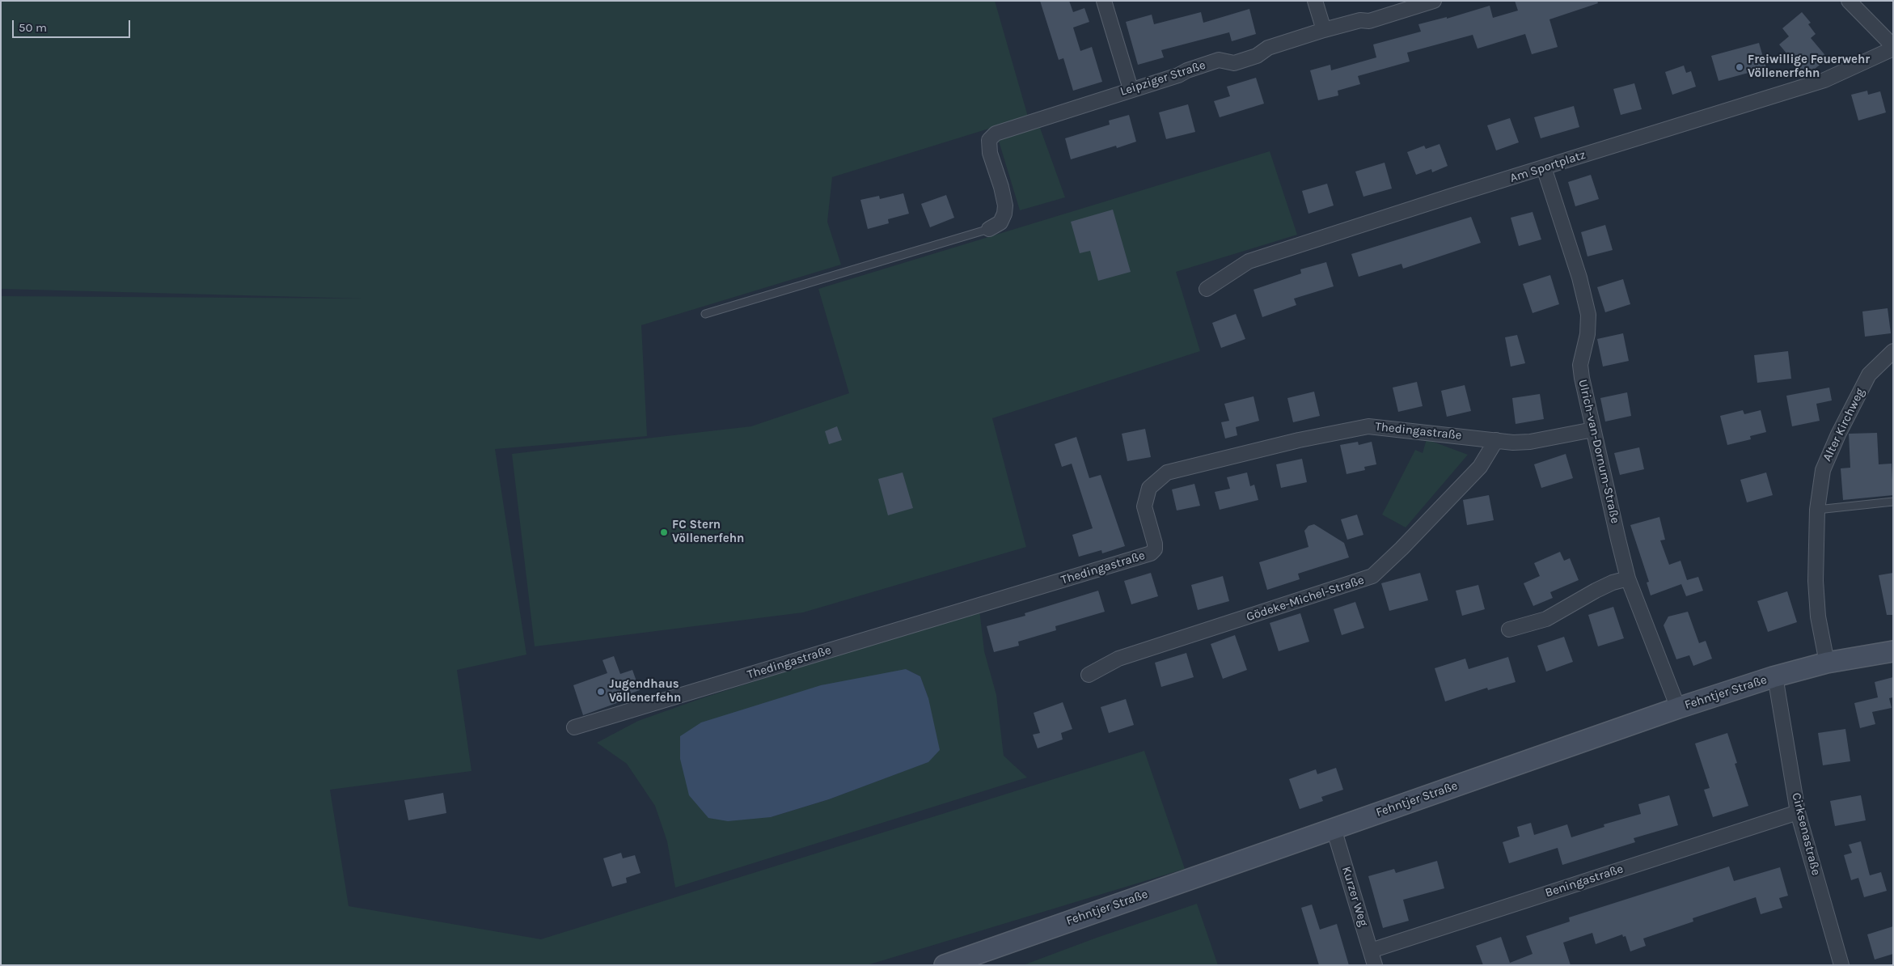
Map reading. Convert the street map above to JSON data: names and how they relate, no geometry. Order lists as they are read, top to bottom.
{
  "streets": {
    "street": [
      "Leipziger Straße",
      "Am Sportplatz",
      "Alter Kirchweg",
      "Thedingastraße",
      "Ulrich-van-Dornum-Straße",
      "Gödeke-Michel-Straße",
      "Fehntjer Straße",
      "Cirksenastraße",
      "Beningastraße",
      "Kurzer Weg"
    ]
  },
  "crossings": [
    ["Am Sportplatz", "Ulrich-van-Dornum-Straße"],
    ["Alter Kirchweg", "Fehntjer Straße"],
    ["Thedingastraße", "Ulrich-van-Dornum-Straße"],
    ["Thedingastraße", "Gödeke-Michel-Straße"],
    ["Ulrich-van-Dornum-Straße", "Fehntjer Straße"],
    ["Fehntjer Straße", "Cirksenastraße"],
    ["Fehntjer Straße", "Kurzer Weg"],
    ["Cirksenastraße", "Beningastraße"],
    ["Beningastraße", "Kurzer Weg"]
  ],
  "places": ["Freiwillige Feuerwehr Völlenerfehn", "FC Stern Völlenerfehn", "Jugendhaus Völlenerfehn"],
  "scale_bar": "50 m"
}
